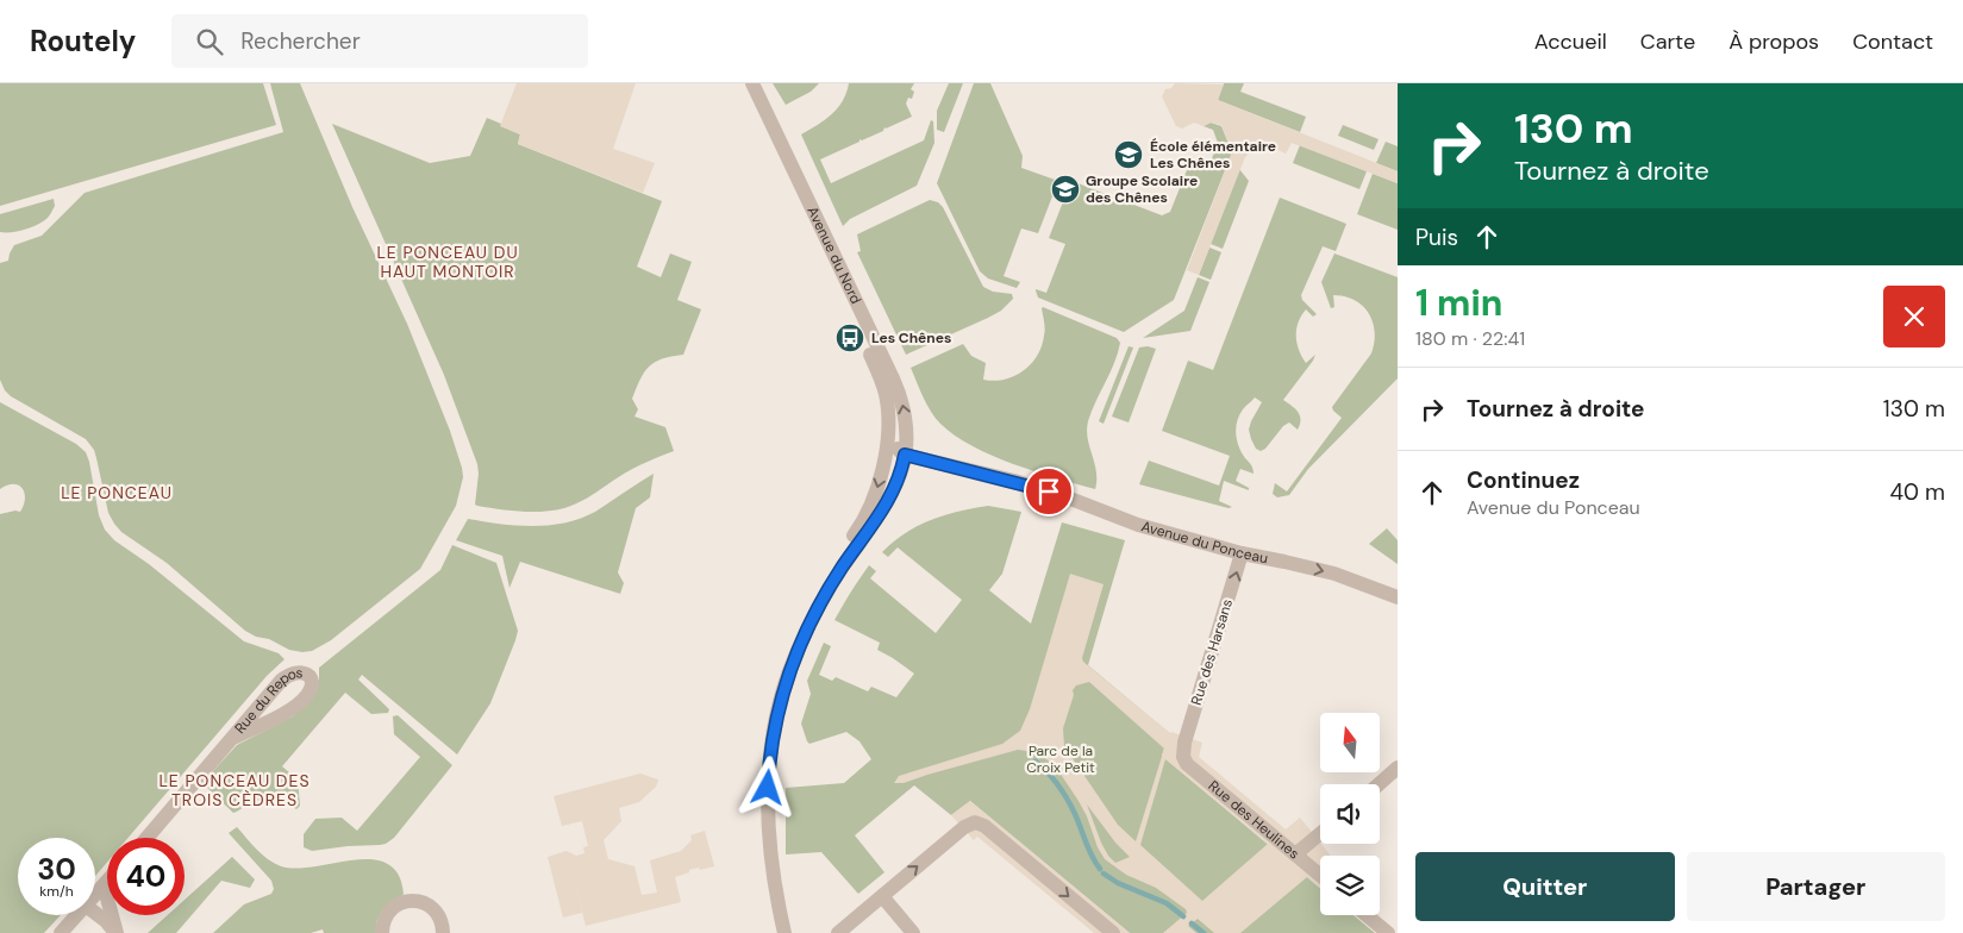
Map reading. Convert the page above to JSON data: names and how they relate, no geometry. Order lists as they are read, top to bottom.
{
  "streets": {
    "street": [
      "Avenue du Nord",
      "Avenue du Ponceau",
      "Rue des Harsans",
      "Rue du Repos",
      "Rue des Heulines"
    ]
  },
  "crossings": [
    ["Avenue du Nord", "Avenue du Ponceau"],
    ["Avenue du Ponceau", "Rue des Harsans"],
    ["Rue des Harsans", "Rue des Heulines"]
  ],
  "one_way": ["Rue des Harsans"],
  "districts": ["LE PONCEAU DU HAUT MONTOIR", "LE PONCEAU", "LE PONCEAU DES TROIS CÈDRES"],
  "parks": ["Parc de la Croix Petit"],
  "places": {
    "school or university": ["École élémentaire Les Chênes", "Groupe Scolaire des Chênes"],
    "bus stop": ["Les Chênes"]
  },
  "north": "top",
  "page": {
    "header": "Routely",
    "search": "Rechercher",
    "nav": [
      "Accueil",
      "Carte",
      "À propos",
      "Contact"
    ],
    "turn": ["130 m", "Tournez à droite"],
    "then": "Puis",
    "heading": ["1 min", "180 m · 22:41"],
    "list": [
      {
        "name": "Tournez à droite",
        "value": "130 m"
      },
      {
        "name": "Continuez",
        "note": "Avenue du Ponceau",
        "value": "40 m"
      }
    ],
    "speed": "30 km/h",
    "limit": "40",
    "buttons": ["Quitter", "Partager"]
  }
}
